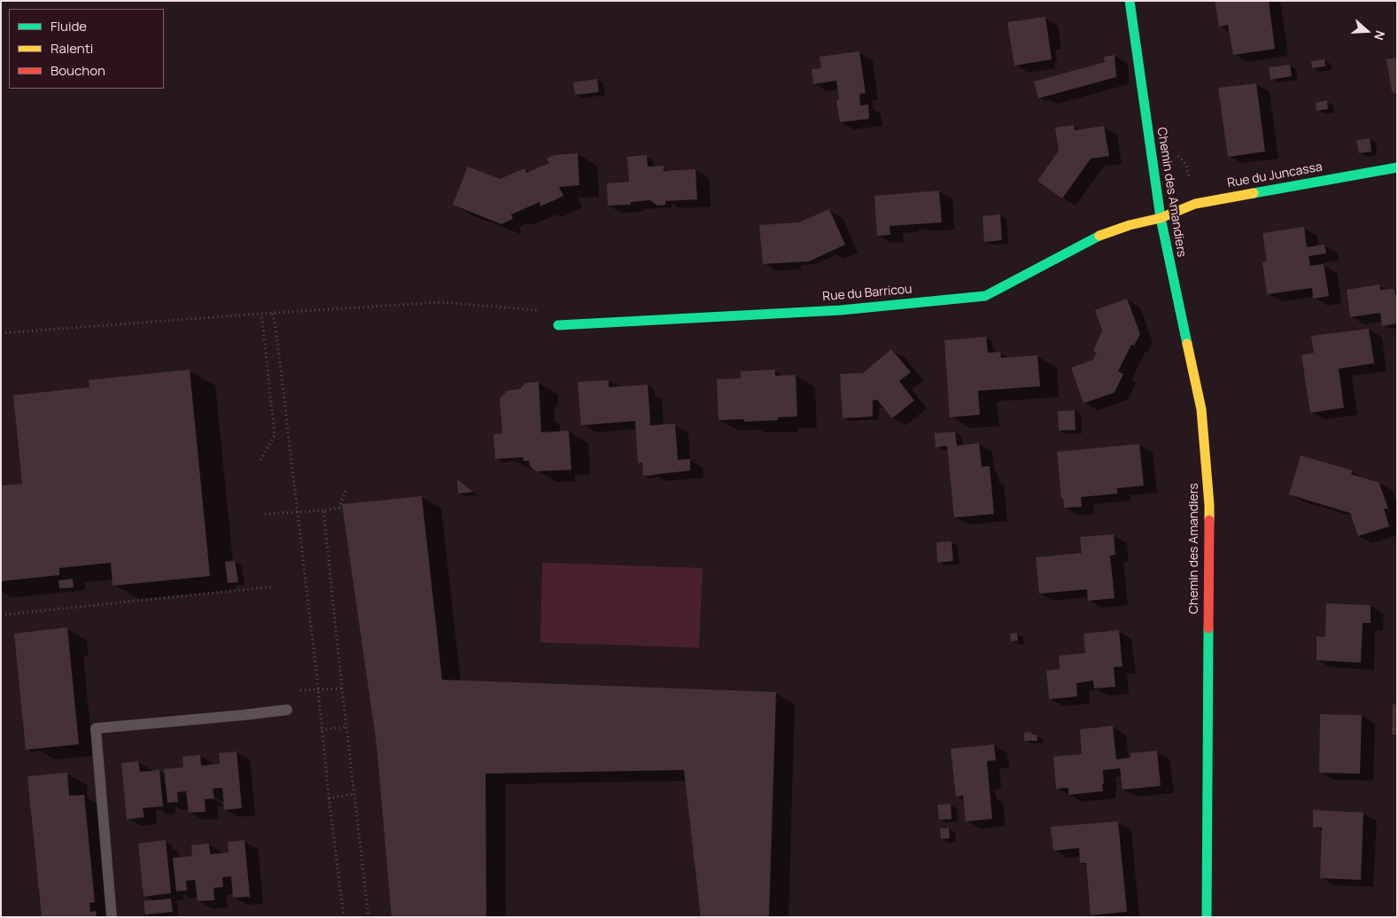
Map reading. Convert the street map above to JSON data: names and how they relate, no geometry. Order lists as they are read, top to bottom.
{
  "streets": {
    "street": ["Rue du Juncassa", "Chemin des Amandiers", "Rue du Barricou"]
  },
  "crossings": [
    ["Rue du Juncassa", "Chemin des Amandiers"],
    ["Rue du Juncassa", "Rue du Barricou"],
    ["Chemin des Amandiers", "Rue du Barricou"]
  ],
  "legend": ["Fluide", "Ralenti", "Bouchon"],
  "north": "right"
}
